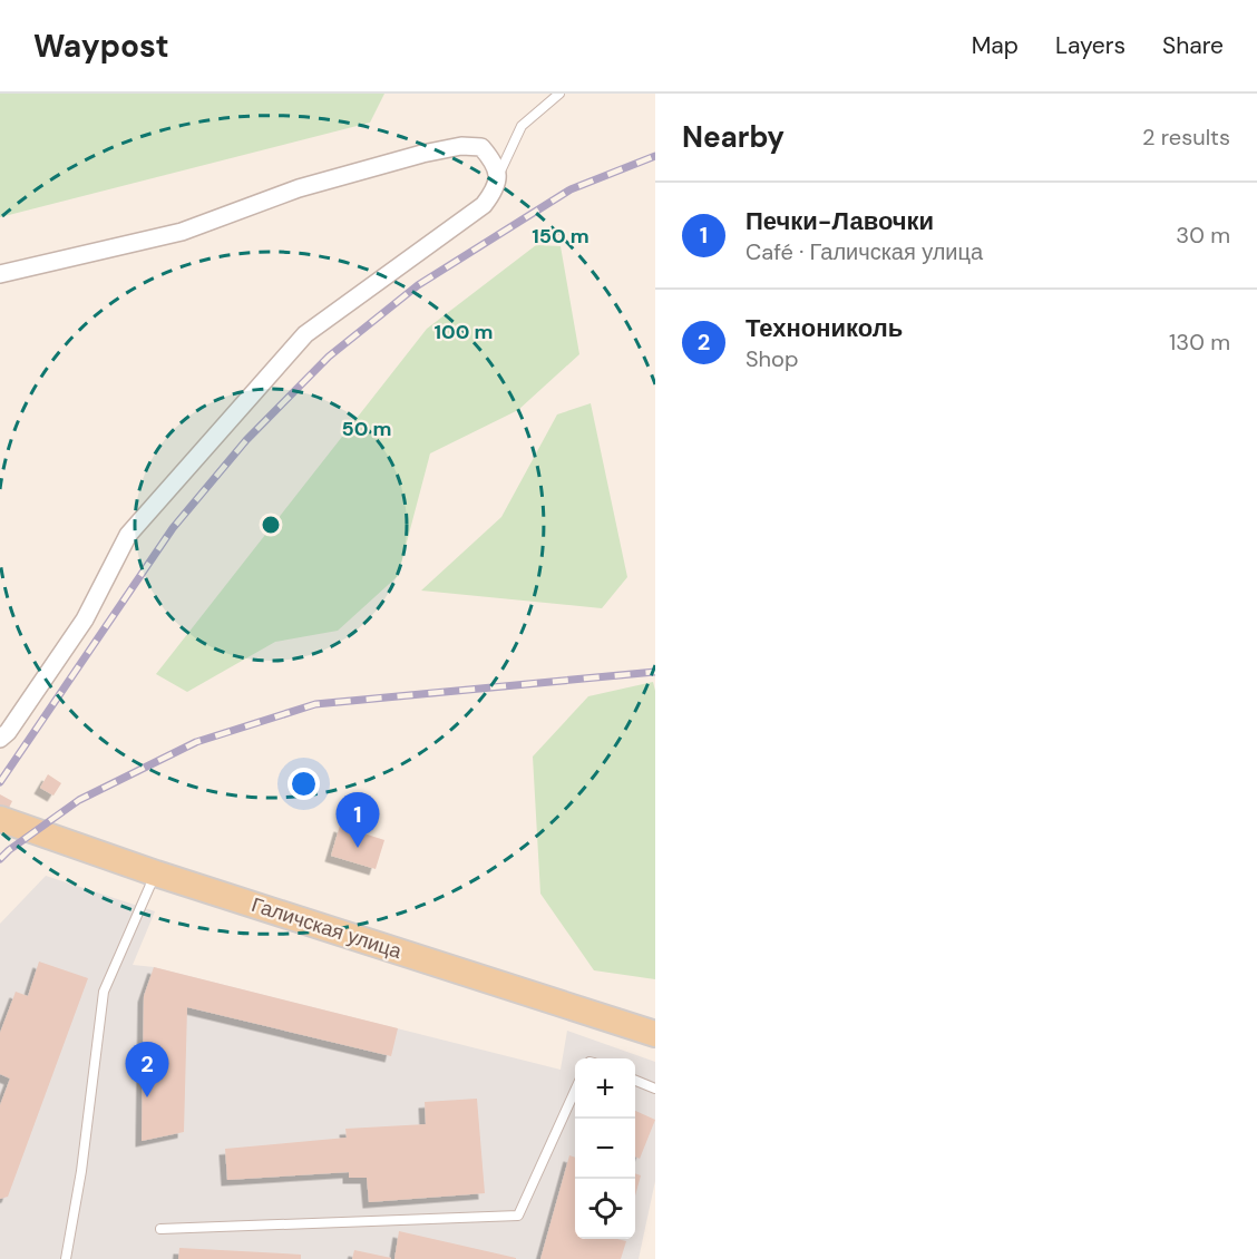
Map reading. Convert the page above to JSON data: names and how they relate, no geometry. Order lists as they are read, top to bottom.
{
  "streets": {
    "main road": ["Галичская улица"]
  },
  "page": {
    "header": "Waypost",
    "nav": ["Map", "Layers", "Share"],
    "heading": ["Nearby", "2 results"],
    "list": [
      {
        "mark": "1",
        "name": "Печки-Лавочки",
        "note": "Café · Галичская улица",
        "value": "30 m"
      },
      {
        "mark": "2",
        "name": "Технониколь",
        "note": "Shop",
        "value": "130 m"
      }
    ],
    "pins": ["1", "2"],
    "map_buttons": ["+", "−"]
  },
  "rings": ["150 m", "100 m", "50 m"]
}
